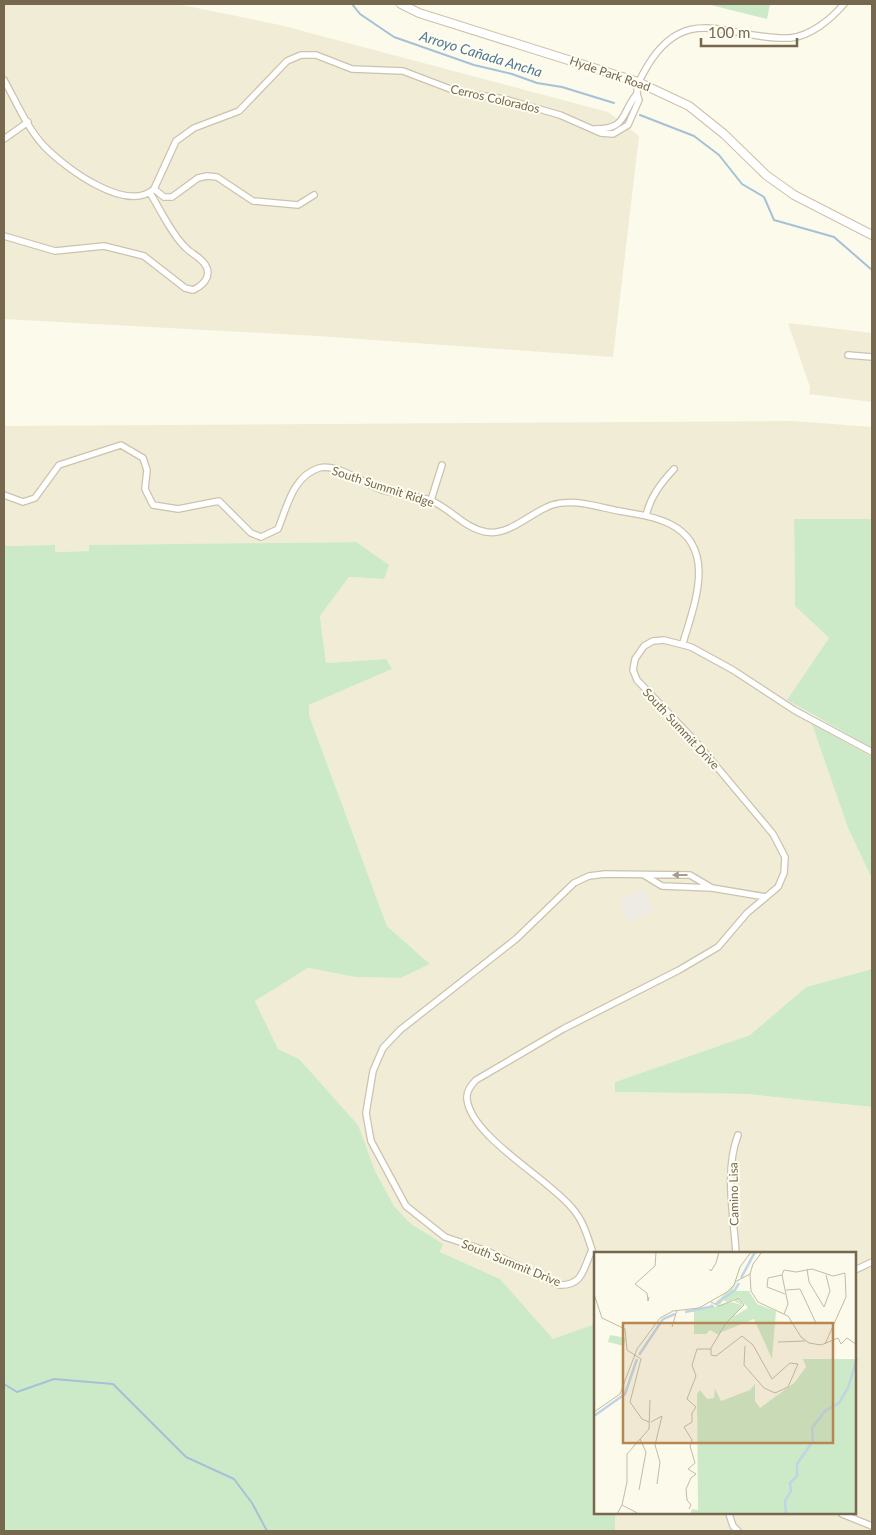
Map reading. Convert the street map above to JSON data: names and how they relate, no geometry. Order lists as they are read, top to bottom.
{
  "streets": {
    "main road": ["Hyde Park Road"],
    "street": [
      "Cerros Colorados",
      "South Summit Ridge",
      "South Summit Drive",
      "Camino Lisa"
    ]
  },
  "crossings": [
    ["Hyde Park Road", "Cerros Colorados"],
    ["South Summit Ridge", "South Summit Drive"]
  ],
  "water": ["Arroyo Cañada Ancha"],
  "scale_bar": "100 m"
}
